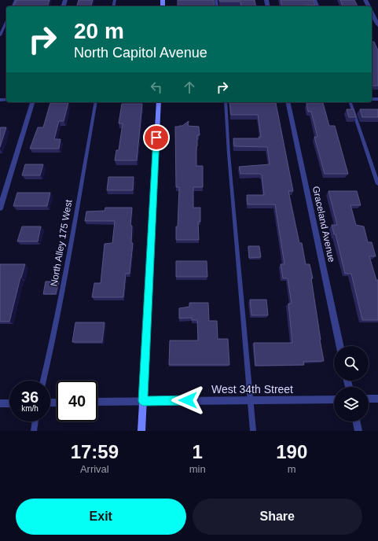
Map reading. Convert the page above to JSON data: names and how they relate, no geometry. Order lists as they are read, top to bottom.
{
  "streets": {
    "street": ["Graceland Avenue", "West 34th Street"],
    "lane": ["North Alley 175 West"]
  },
  "page": {
    "turn": ["20 m", "North Capitol Avenue"],
    "speed": "36 km/h",
    "limit": "40",
    "eta": [
      "17:59",
      "Arrival",
      "1",
      "min",
      "190",
      "m"
    ],
    "buttons": ["Exit", "Share"]
  }
}
